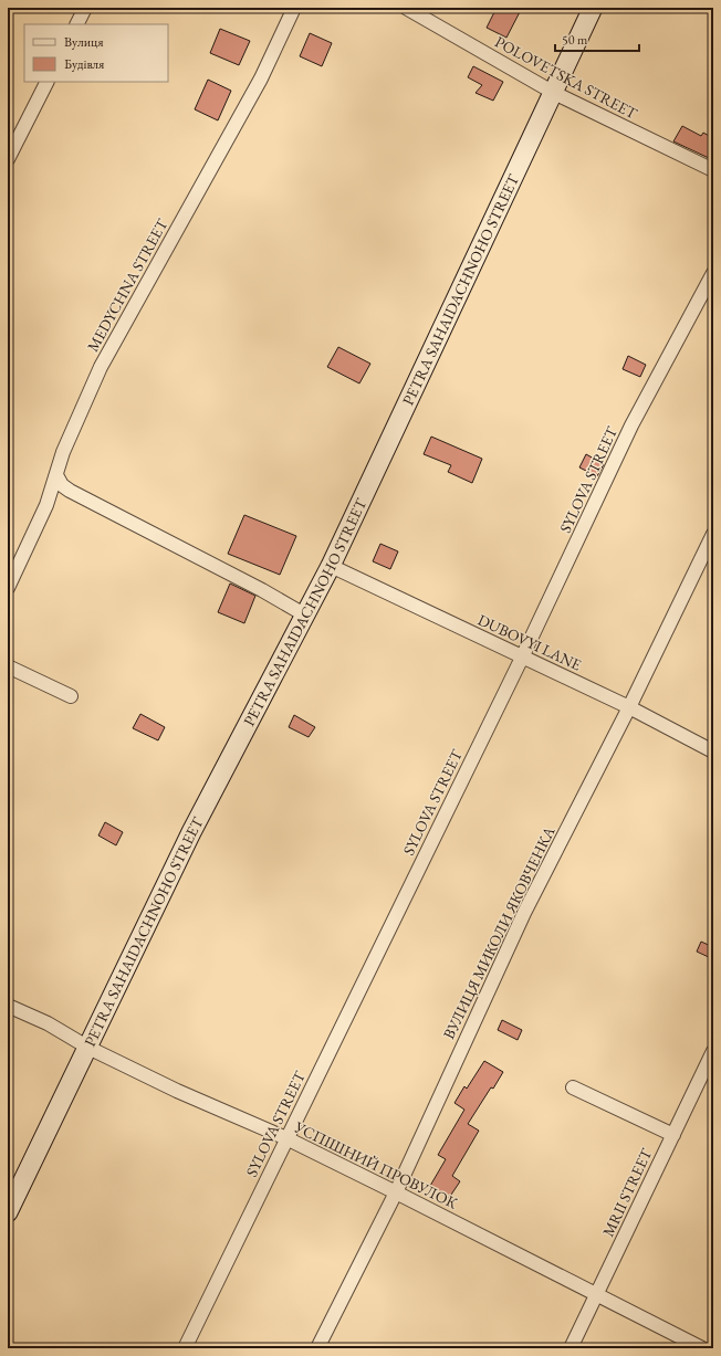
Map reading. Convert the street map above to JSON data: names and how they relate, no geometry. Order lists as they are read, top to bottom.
{
  "streets": {
    "street": [
      "POLOVETSKA STREET",
      "MEDYCHNA STREET",
      "PETRA SAHAIDACHNOHO STREET",
      "SYLOVA STREET",
      "DUBOVYI LANE",
      "ВУЛИЦЯ МИКОЛИ ЯКОВЧЕНКА",
      "УСПІШНИЙ ПРОВУЛОК",
      "MRII STREET"
    ]
  },
  "crossings": [
    ["POLOVETSKA STREET", "PETRA SAHAIDACHNOHO STREET"],
    ["PETRA SAHAIDACHNOHO STREET", "DUBOVYI LANE"],
    ["PETRA SAHAIDACHNOHO STREET", "УСПІШНИЙ ПРОВУЛОК"],
    ["SYLOVA STREET", "DUBOVYI LANE"],
    ["SYLOVA STREET", "УСПІШНИЙ ПРОВУЛОК"],
    ["DUBOVYI LANE", "ВУЛИЦЯ МИКОЛИ ЯКОВЧЕНКА"],
    ["ВУЛИЦЯ МИКОЛИ ЯКОВЧЕНКА", "УСПІШНИЙ ПРОВУЛОК"],
    ["УСПІШНИЙ ПРОВУЛОК", "MRII STREET"]
  ],
  "legend": ["Вулиця", "Будівля"],
  "scale_bar": "50 m"
}
